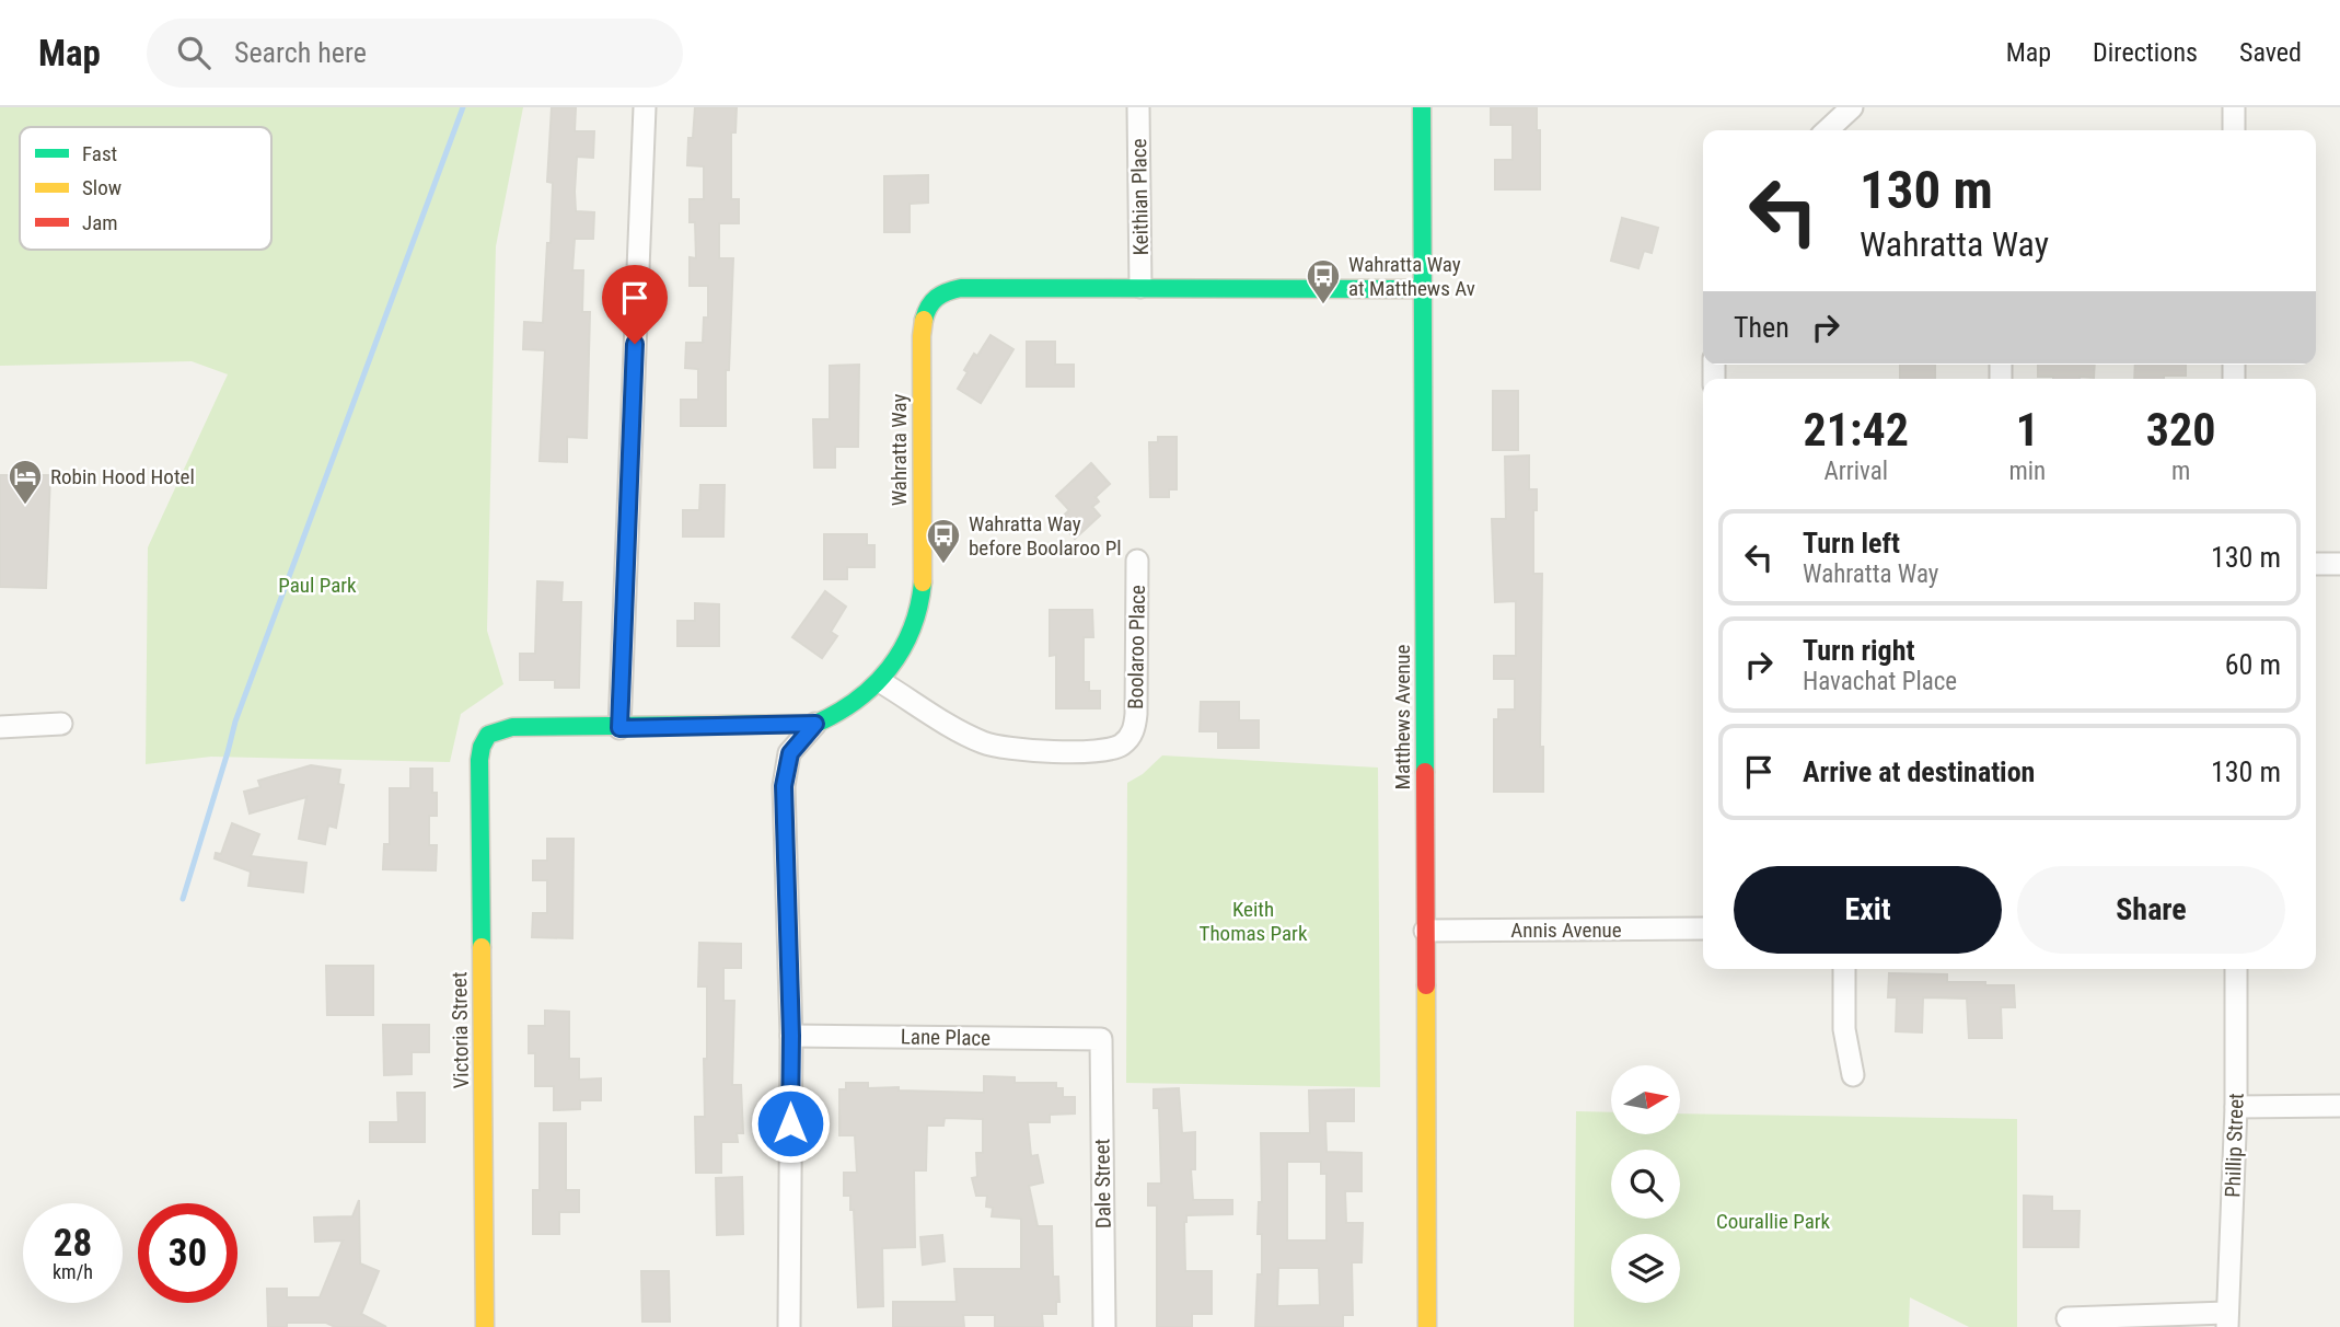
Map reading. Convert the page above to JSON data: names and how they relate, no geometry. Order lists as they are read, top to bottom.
{
  "streets": {
    "street": [
      "Keithian Place",
      "Wahratta Way",
      "Boolaroo Place",
      "Matthews Avenue",
      "Annis Avenue",
      "Victoria Street",
      "Lane Place",
      "Phillip Street",
      "Dale Street"
    ]
  },
  "crossings": [
    ["Keithian Place", "Wahratta Way"],
    ["Wahratta Way", "Boolaroo Place"],
    ["Wahratta Way", "Matthews Avenue"],
    ["Wahratta Way", "Victoria Street"],
    ["Matthews Avenue", "Annis Avenue"],
    ["Lane Place", "Dale Street"]
  ],
  "parks": ["Paul Park", "Keith Thomas Park", "Courallie Park"],
  "places": {
    "bus stop": ["Wahratta Way at Matthews Av", "Wahratta Way before Boolaroo Pl"],
    "hotel": ["Robin Hood Hotel"]
  },
  "legend": ["Fast", "Slow", "Jam"],
  "north": "right",
  "page": {
    "header": "Map",
    "search": "Search here",
    "nav": ["Map", "Directions", "Saved"],
    "turn": ["130 m", "Wahratta Way"],
    "then": "Then",
    "eta": [
      "21:42",
      "Arrival",
      "1",
      "min",
      "320",
      "m"
    ],
    "list": [
      {
        "name": "Turn left",
        "note": "Wahratta Way",
        "value": "130 m"
      },
      {
        "name": "Turn right",
        "note": "Havachat Place",
        "value": "60 m"
      },
      {
        "name": "Arrive at destination",
        "value": "130 m"
      }
    ],
    "buttons": ["Exit", "Share"],
    "speed": "28 km/h",
    "limit": "30"
  }
}
